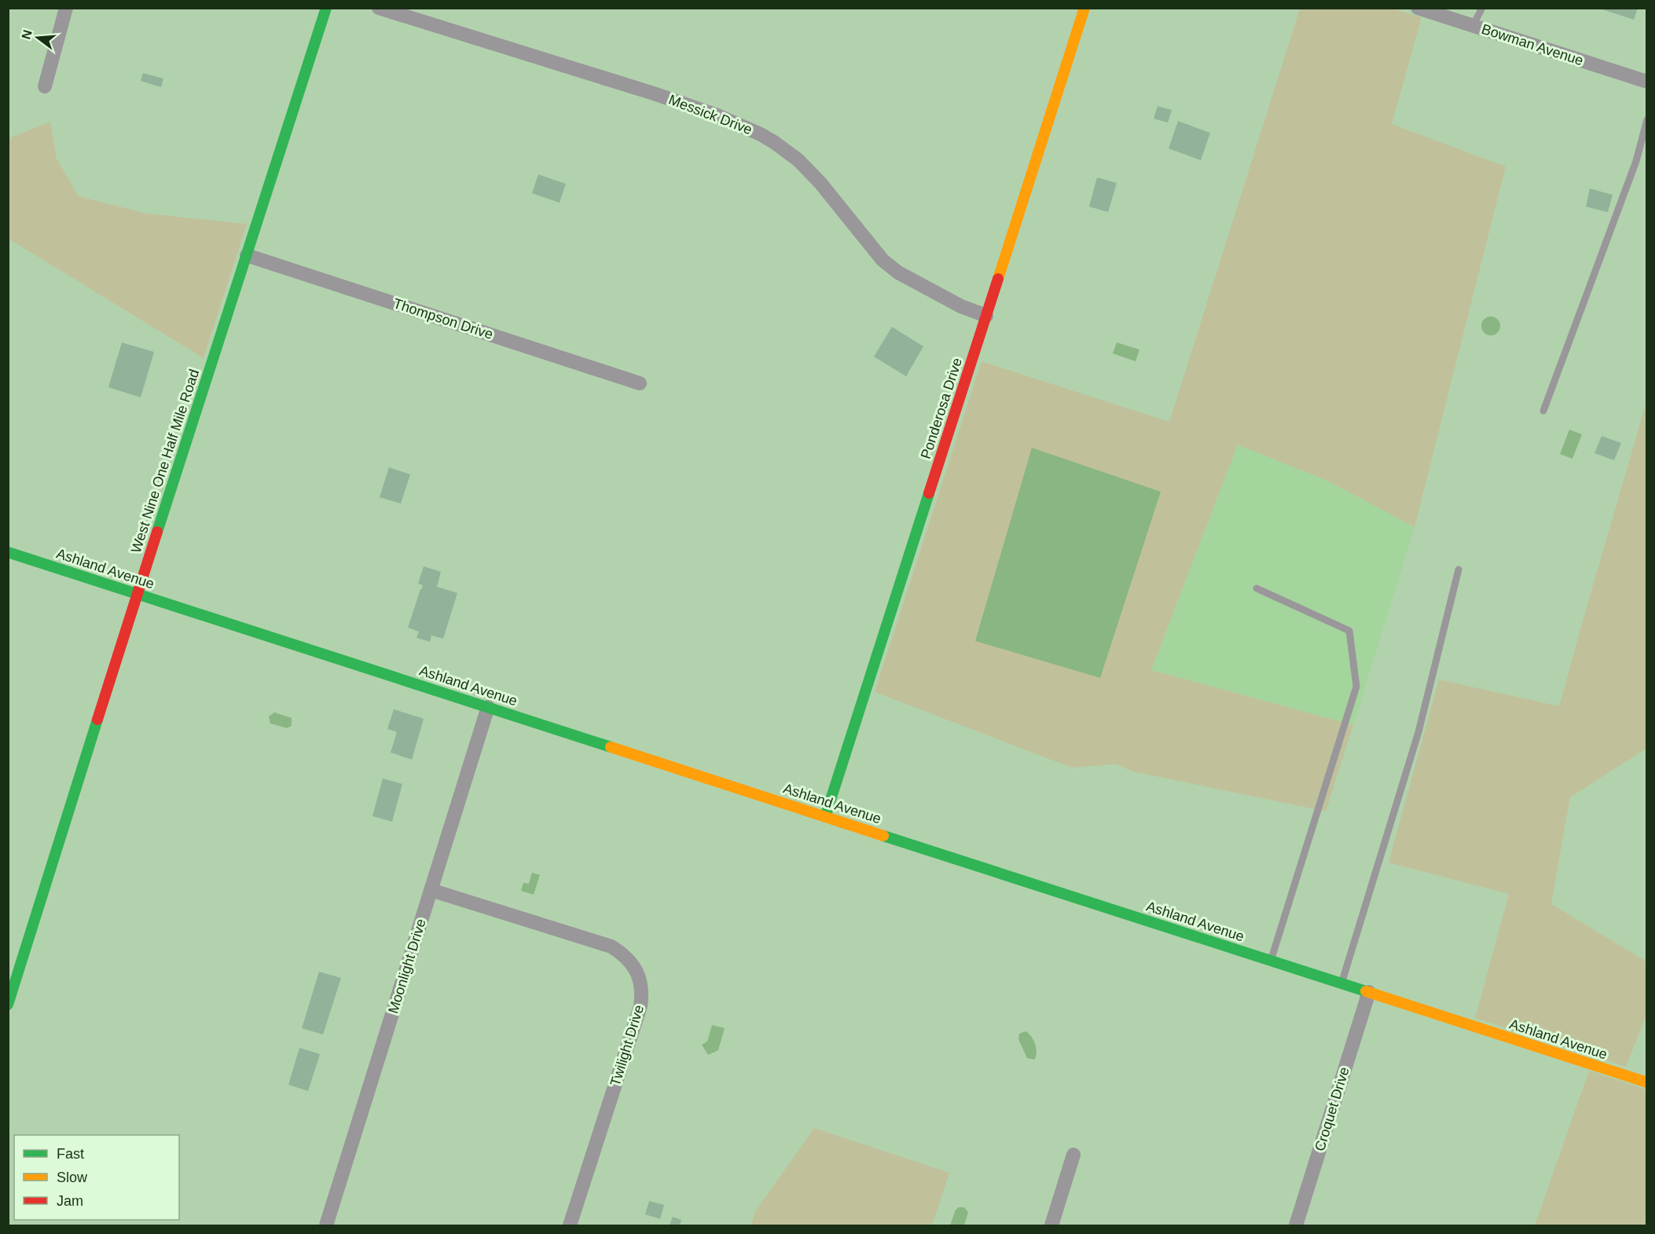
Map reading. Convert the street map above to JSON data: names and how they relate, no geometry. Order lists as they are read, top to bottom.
{
  "streets": {
    "street": [
      "Bowman Avenue",
      "Messick Drive",
      "Thompson Drive",
      "Ponderosa Drive",
      "West Nine One Half Mile Road",
      "Ashland Avenue",
      "Moonlight Drive",
      "Twilight Drive",
      "Croquet Drive"
    ]
  },
  "crossings": [
    ["Messick Drive", "Ponderosa Drive"],
    ["Thompson Drive", "West Nine One Half Mile Road"],
    ["Ponderosa Drive", "Ashland Avenue"],
    ["West Nine One Half Mile Road", "Ashland Avenue"],
    ["Ashland Avenue", "Moonlight Drive"],
    ["Ashland Avenue", "Croquet Drive"],
    ["Moonlight Drive", "Twilight Drive"]
  ],
  "legend": ["Fast", "Slow", "Jam"],
  "north": "left"
}
